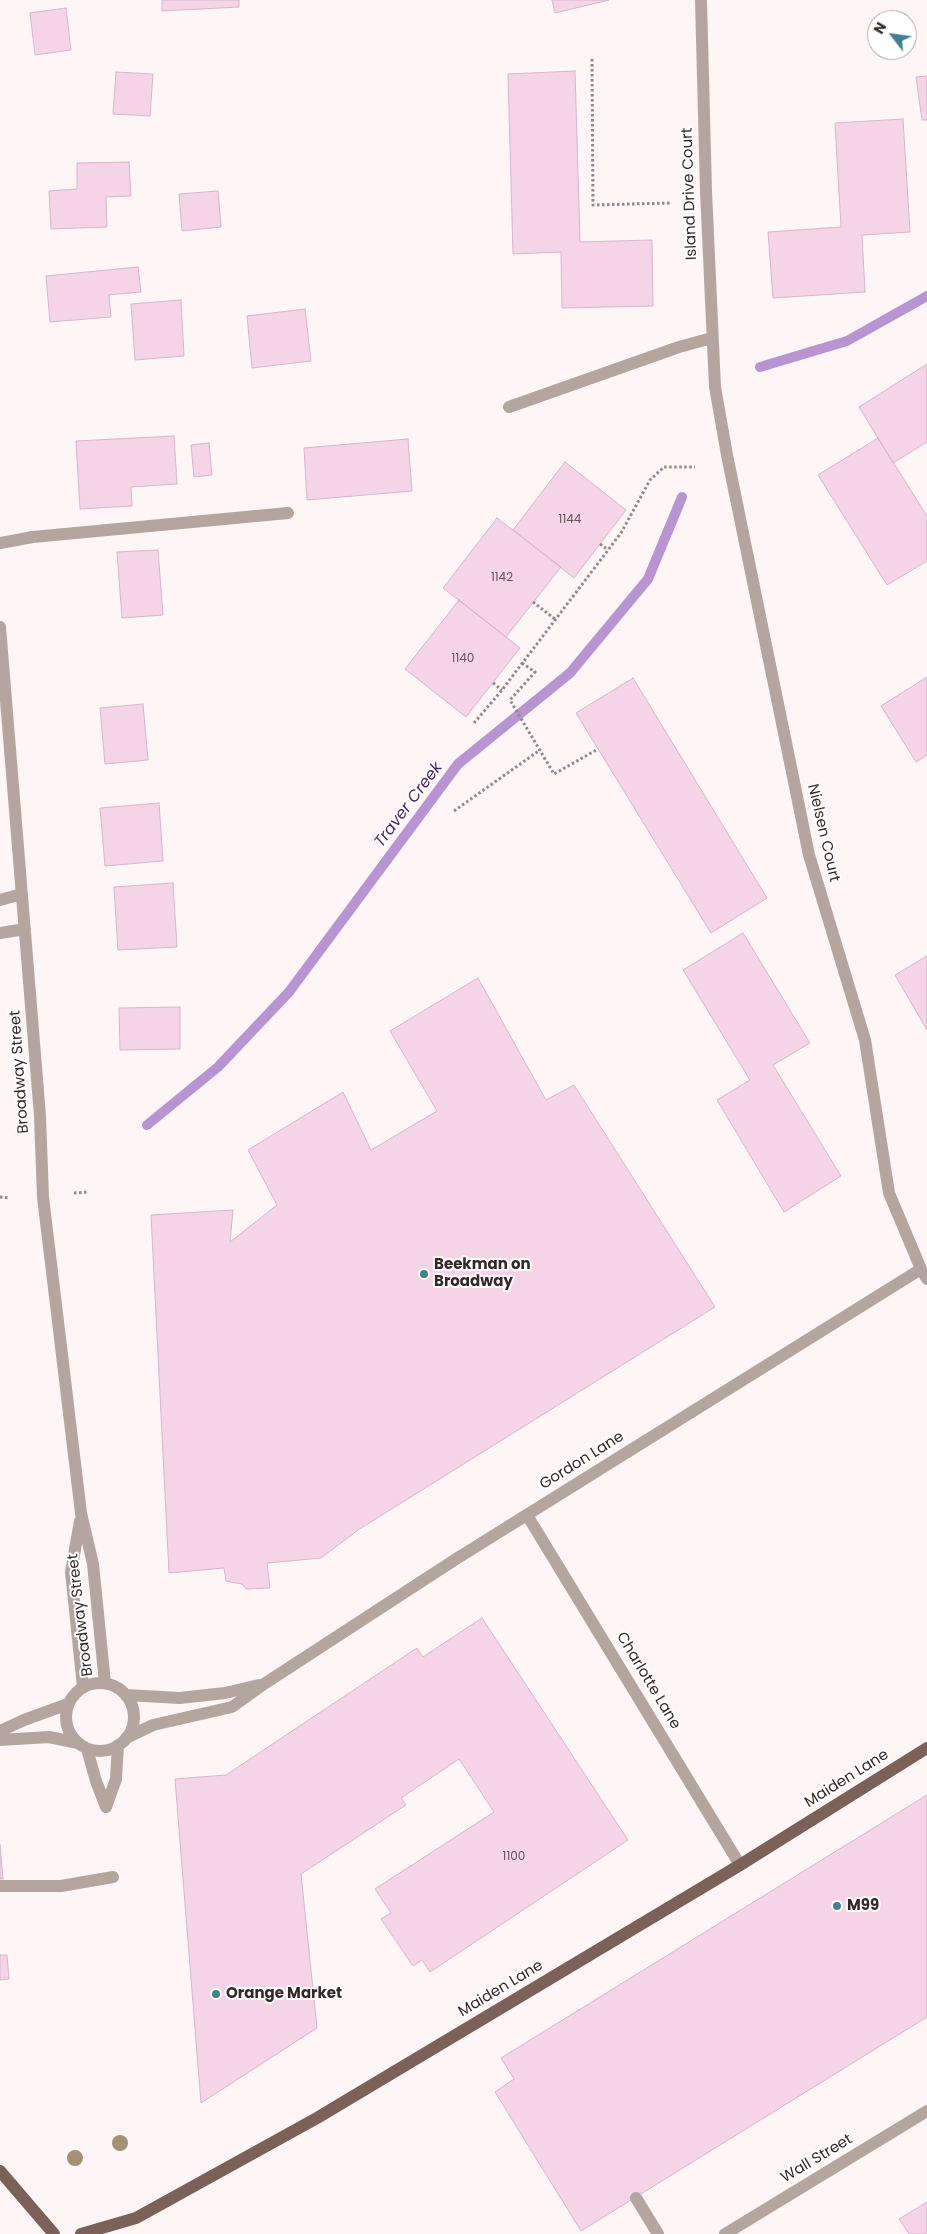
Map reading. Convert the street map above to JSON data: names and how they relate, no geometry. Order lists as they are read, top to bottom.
{
  "streets": {
    "main road": ["Maiden Lane"],
    "street": [
      "Island Drive Court",
      "Nielsen Court",
      "Broadway Street",
      "Gordon Lane",
      "Charlotte Lane",
      "Wall Street"
    ]
  },
  "crossings": [
    ["Island Drive Court", "Nielsen Court"],
    ["Nielsen Court", "Gordon Lane"],
    ["Broadway Street", "Gordon Lane"],
    ["Gordon Lane", "Charlotte Lane"],
    ["Charlotte Lane", "Maiden Lane"]
  ],
  "water": ["Traver Creek"],
  "places": ["Beekman on Broadway", "M99", "Orange Market"],
  "house_numbers": [
    "1144",
    "1142",
    "1140",
    "1100"
  ],
  "north": "top left"
}
